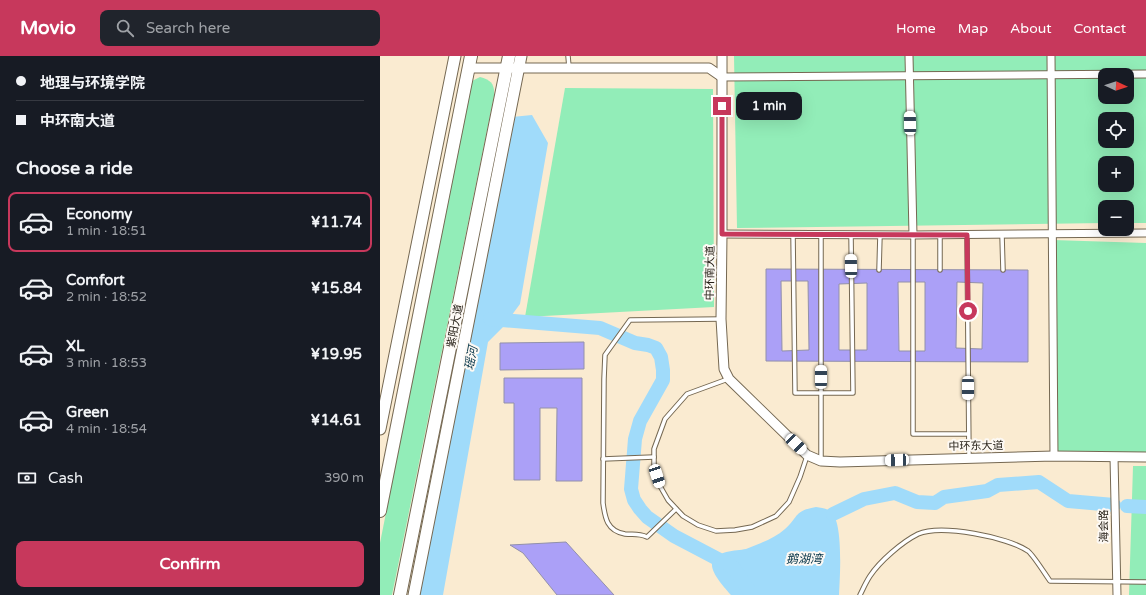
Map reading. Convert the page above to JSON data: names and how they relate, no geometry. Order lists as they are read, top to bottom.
{
  "streets": {
    "highway": ["紫阳大道"],
    "street": ["中环南大道", "中环东大道", "海会路"]
  },
  "crossings": [
    ["中环南大道", "中环东大道"],
    ["中环东大道", "海会路"]
  ],
  "water": ["瑶河", "鹅湖湾"],
  "north": "right",
  "page": {
    "header": "Movio",
    "search": "Search here",
    "nav": [
      "Home",
      "Map",
      "About",
      "Contact"
    ],
    "banner": ["地理与环境学院", "中环南大道"],
    "map_buttons": ["+", "−"],
    "bubble": "1 min",
    "heading": "Choose a ride",
    "list": [
      {
        "name": "Economy",
        "note": "1 min · 18:51",
        "value": "¥11.74"
      },
      {
        "name": "Comfort",
        "note": "2 min · 18:52",
        "value": "¥15.84"
      },
      {
        "name": "XL",
        "note": "3 min · 18:53",
        "value": "¥19.95"
      },
      {
        "name": "Green",
        "note": "4 min · 18:54",
        "value": "¥14.61"
      }
    ],
    "pay": ["Cash", "390 m"],
    "buttons": "Confirm"
  }
}
